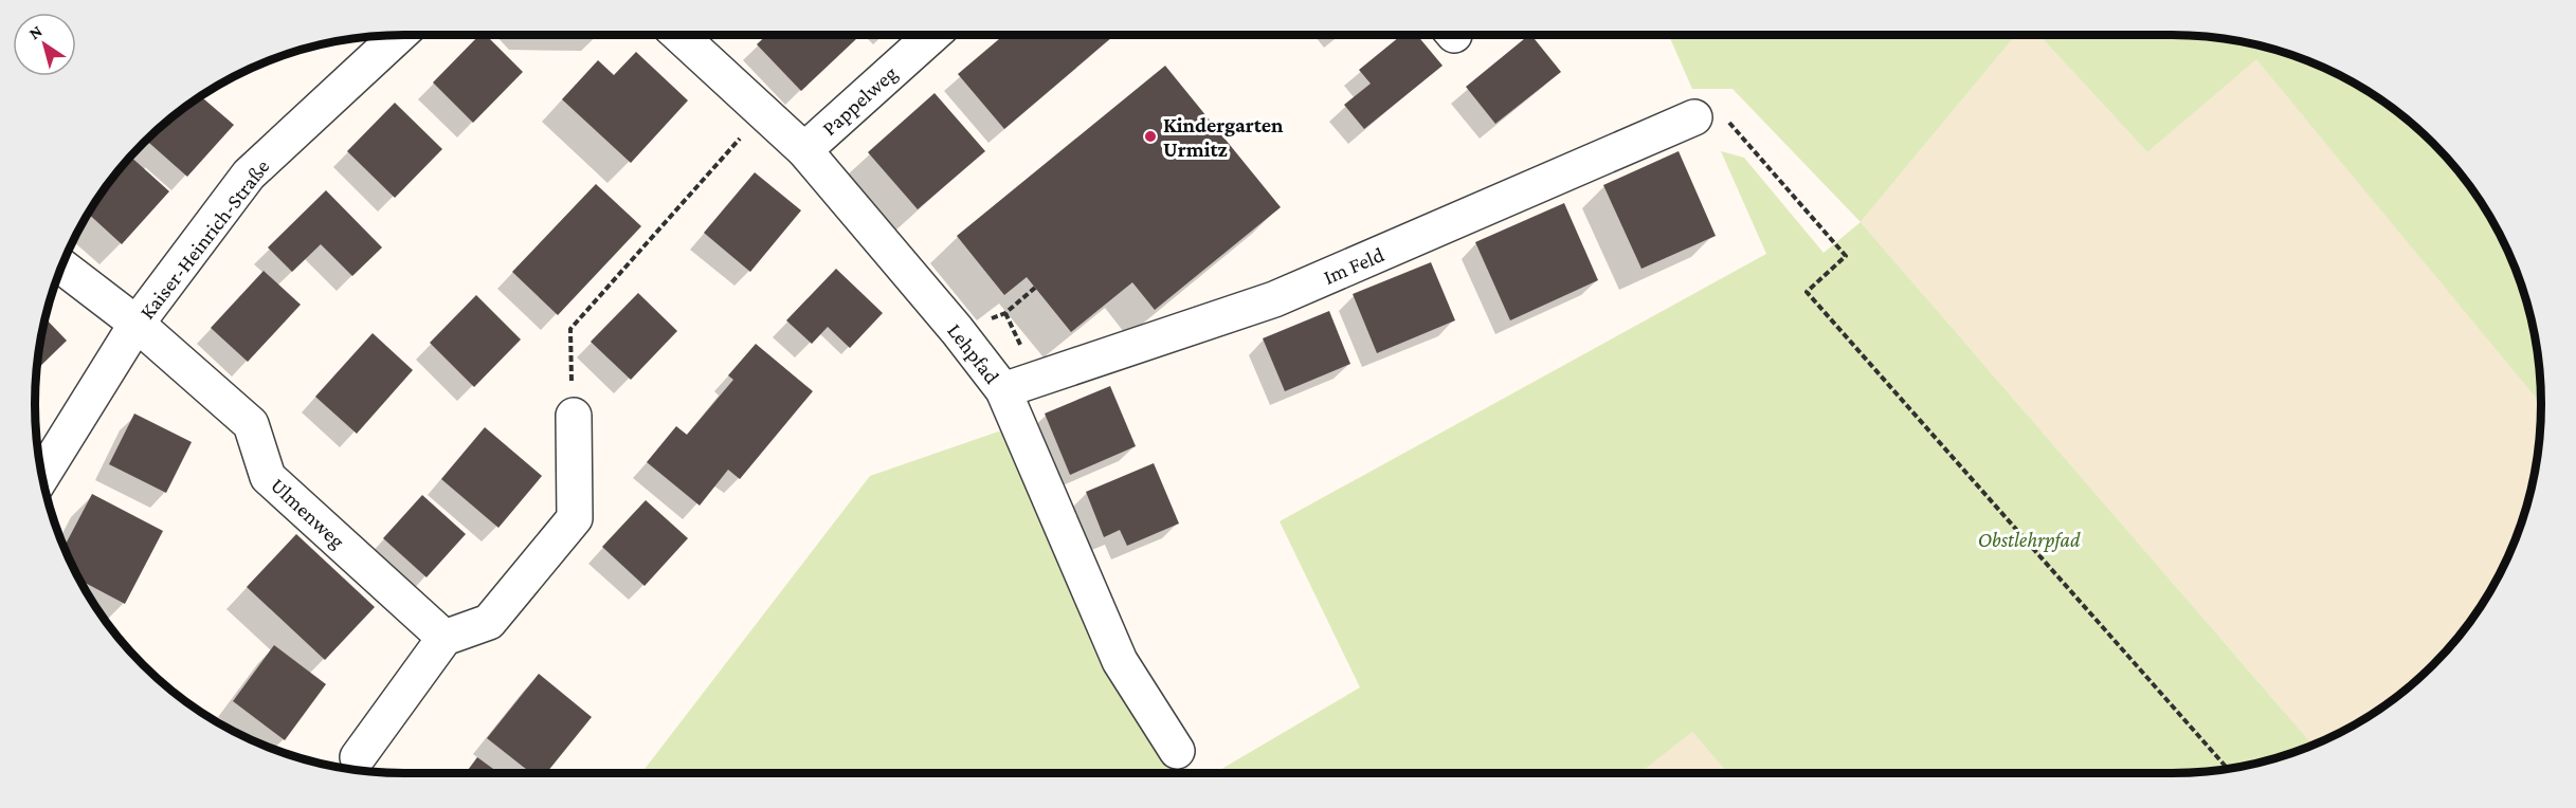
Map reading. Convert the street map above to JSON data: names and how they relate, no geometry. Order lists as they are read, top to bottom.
{
  "streets": {
    "street": [
      "Pappelweg",
      "Kaiser-Heinrich-Straße",
      "Im Feld",
      "Lehpfad",
      "Ulmenweg"
    ]
  },
  "crossings": [
    ["Pappelweg", "Lehpfad"],
    ["Kaiser-Heinrich-Straße", "Ulmenweg"],
    ["Im Feld", "Lehpfad"]
  ],
  "parks": ["Obstlehrpfad"],
  "places": ["Kindergarten Urmitz"],
  "north": "top left"
}
